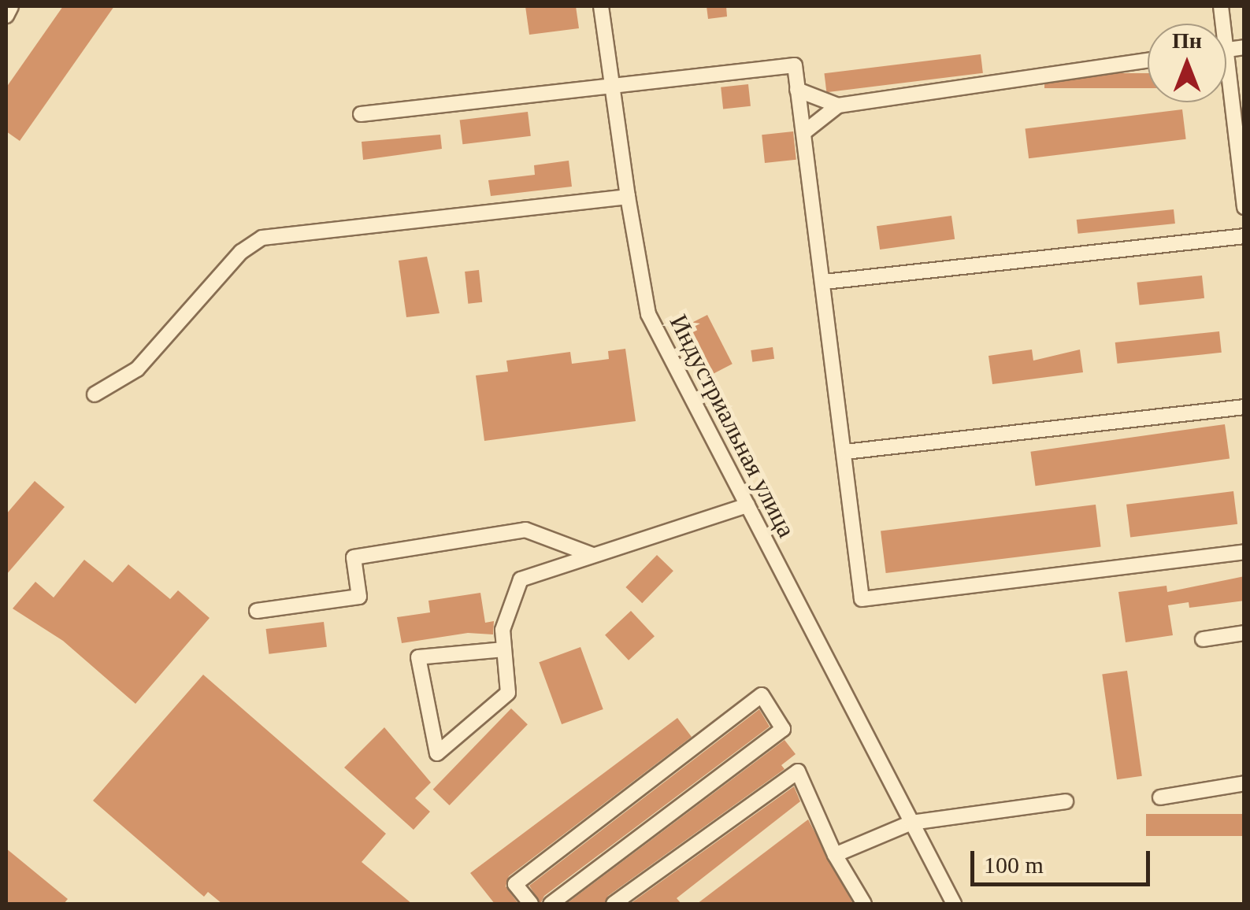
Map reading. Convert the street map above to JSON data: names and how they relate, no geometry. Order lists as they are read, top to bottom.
{
  "streets": {
    "street": ["Индустриальная улица"]
  },
  "scale_bar": "100 m",
  "north": "top"
}
